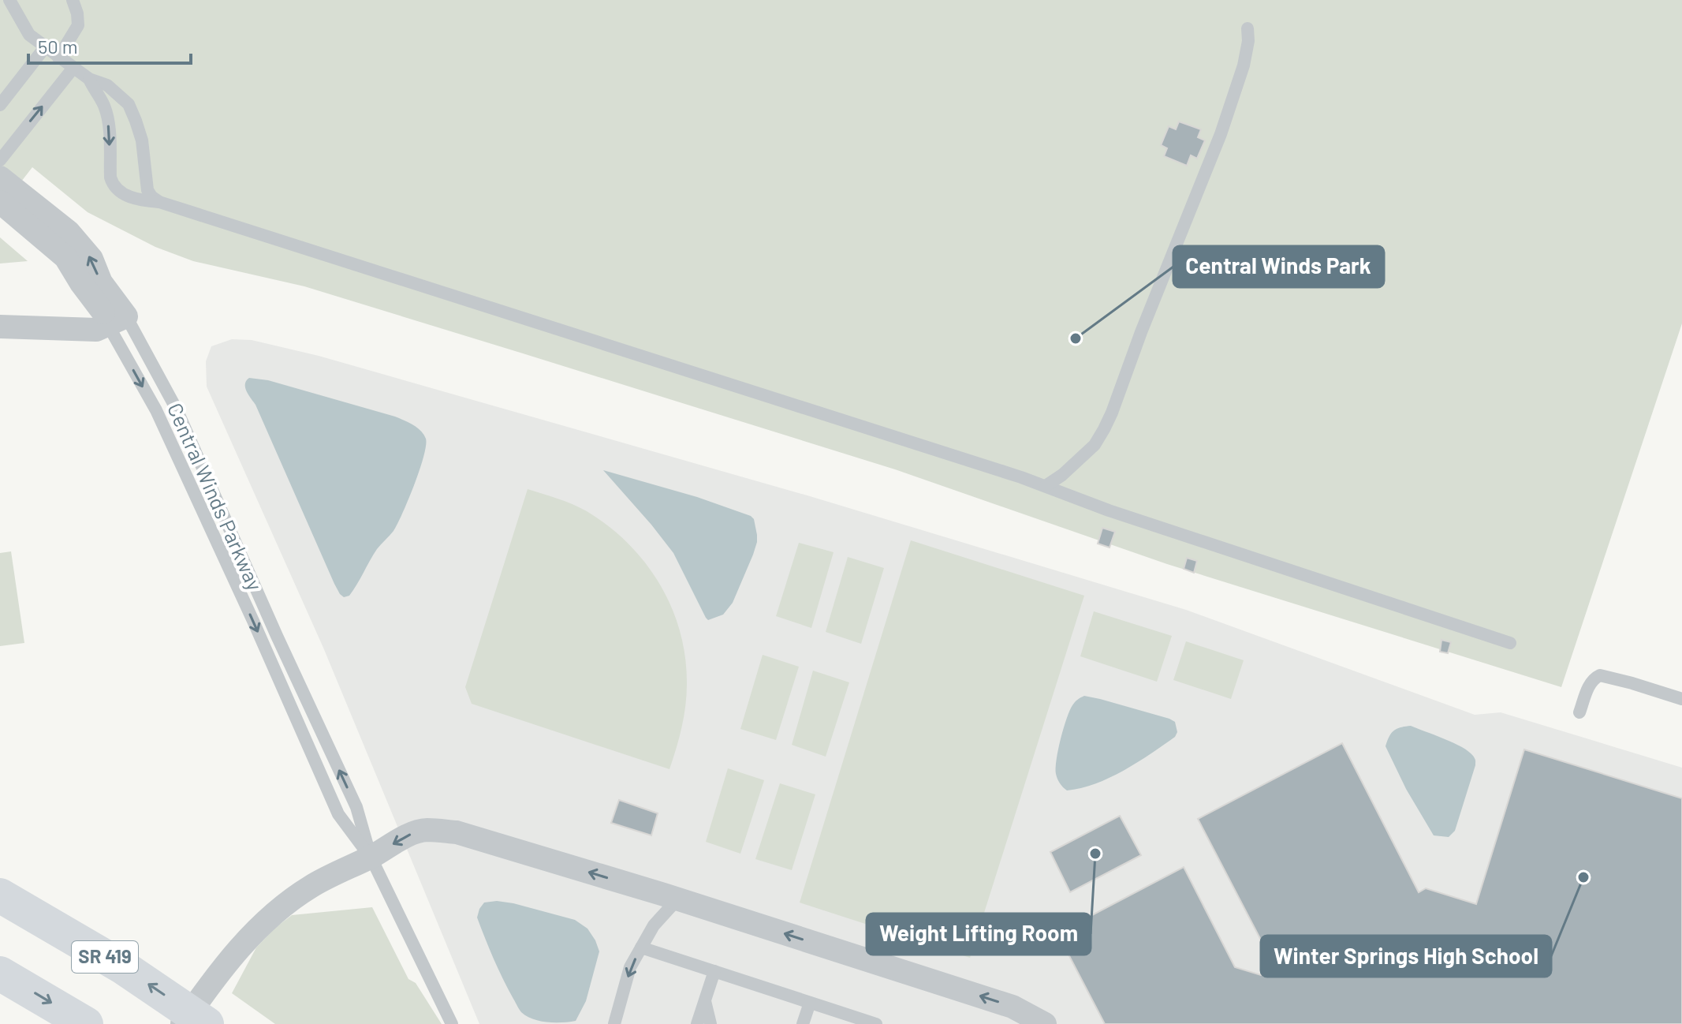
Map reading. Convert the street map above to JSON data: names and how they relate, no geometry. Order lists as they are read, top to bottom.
{
  "streets": {
    "main road": ["SR 419"],
    "street": ["Central Winds Parkway"]
  },
  "places": ["Central Winds Park", "Weight Lifting Room", "Winter Springs High School"],
  "scale_bar": "50 m"
}
